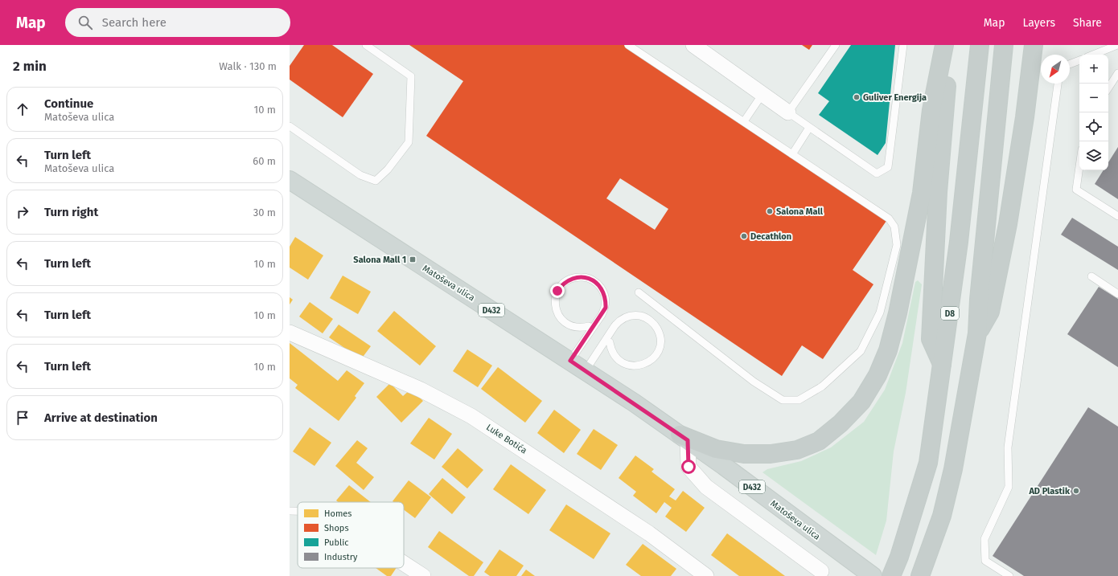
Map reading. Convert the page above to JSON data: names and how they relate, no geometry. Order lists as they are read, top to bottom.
{
  "streets": {
    "highway": ["D8"],
    "main road": ["Matoševa ulica", "D432"],
    "street": ["Luke Botića"]
  },
  "places": {
    "other": [
      "Guliver Energija",
      "Salona Mall",
      "Decathlon",
      "AD Plastik"
    ],
    "transit": ["Salona Mall 1"]
  },
  "legend": [
    "Homes",
    "Shops",
    "Public",
    "Industry"
  ],
  "north": "bottom left",
  "page": {
    "header": "Map",
    "search": "Search here",
    "nav": ["Map", "Layers", "Share"],
    "heading": ["2 min", "Walk · 130 m"],
    "map_buttons": ["+", "−"],
    "list": [
      ["Continue", "Matoševa ulica", "10 m"],
      ["Turn left", "Matoševa ulica", "60 m"],
      ["Turn right", "30 m"],
      ["Turn left", "10 m"],
      ["Turn left", "10 m"],
      ["Turn left", "10 m"],
      "Arrive at destination"
    ]
  }
}
